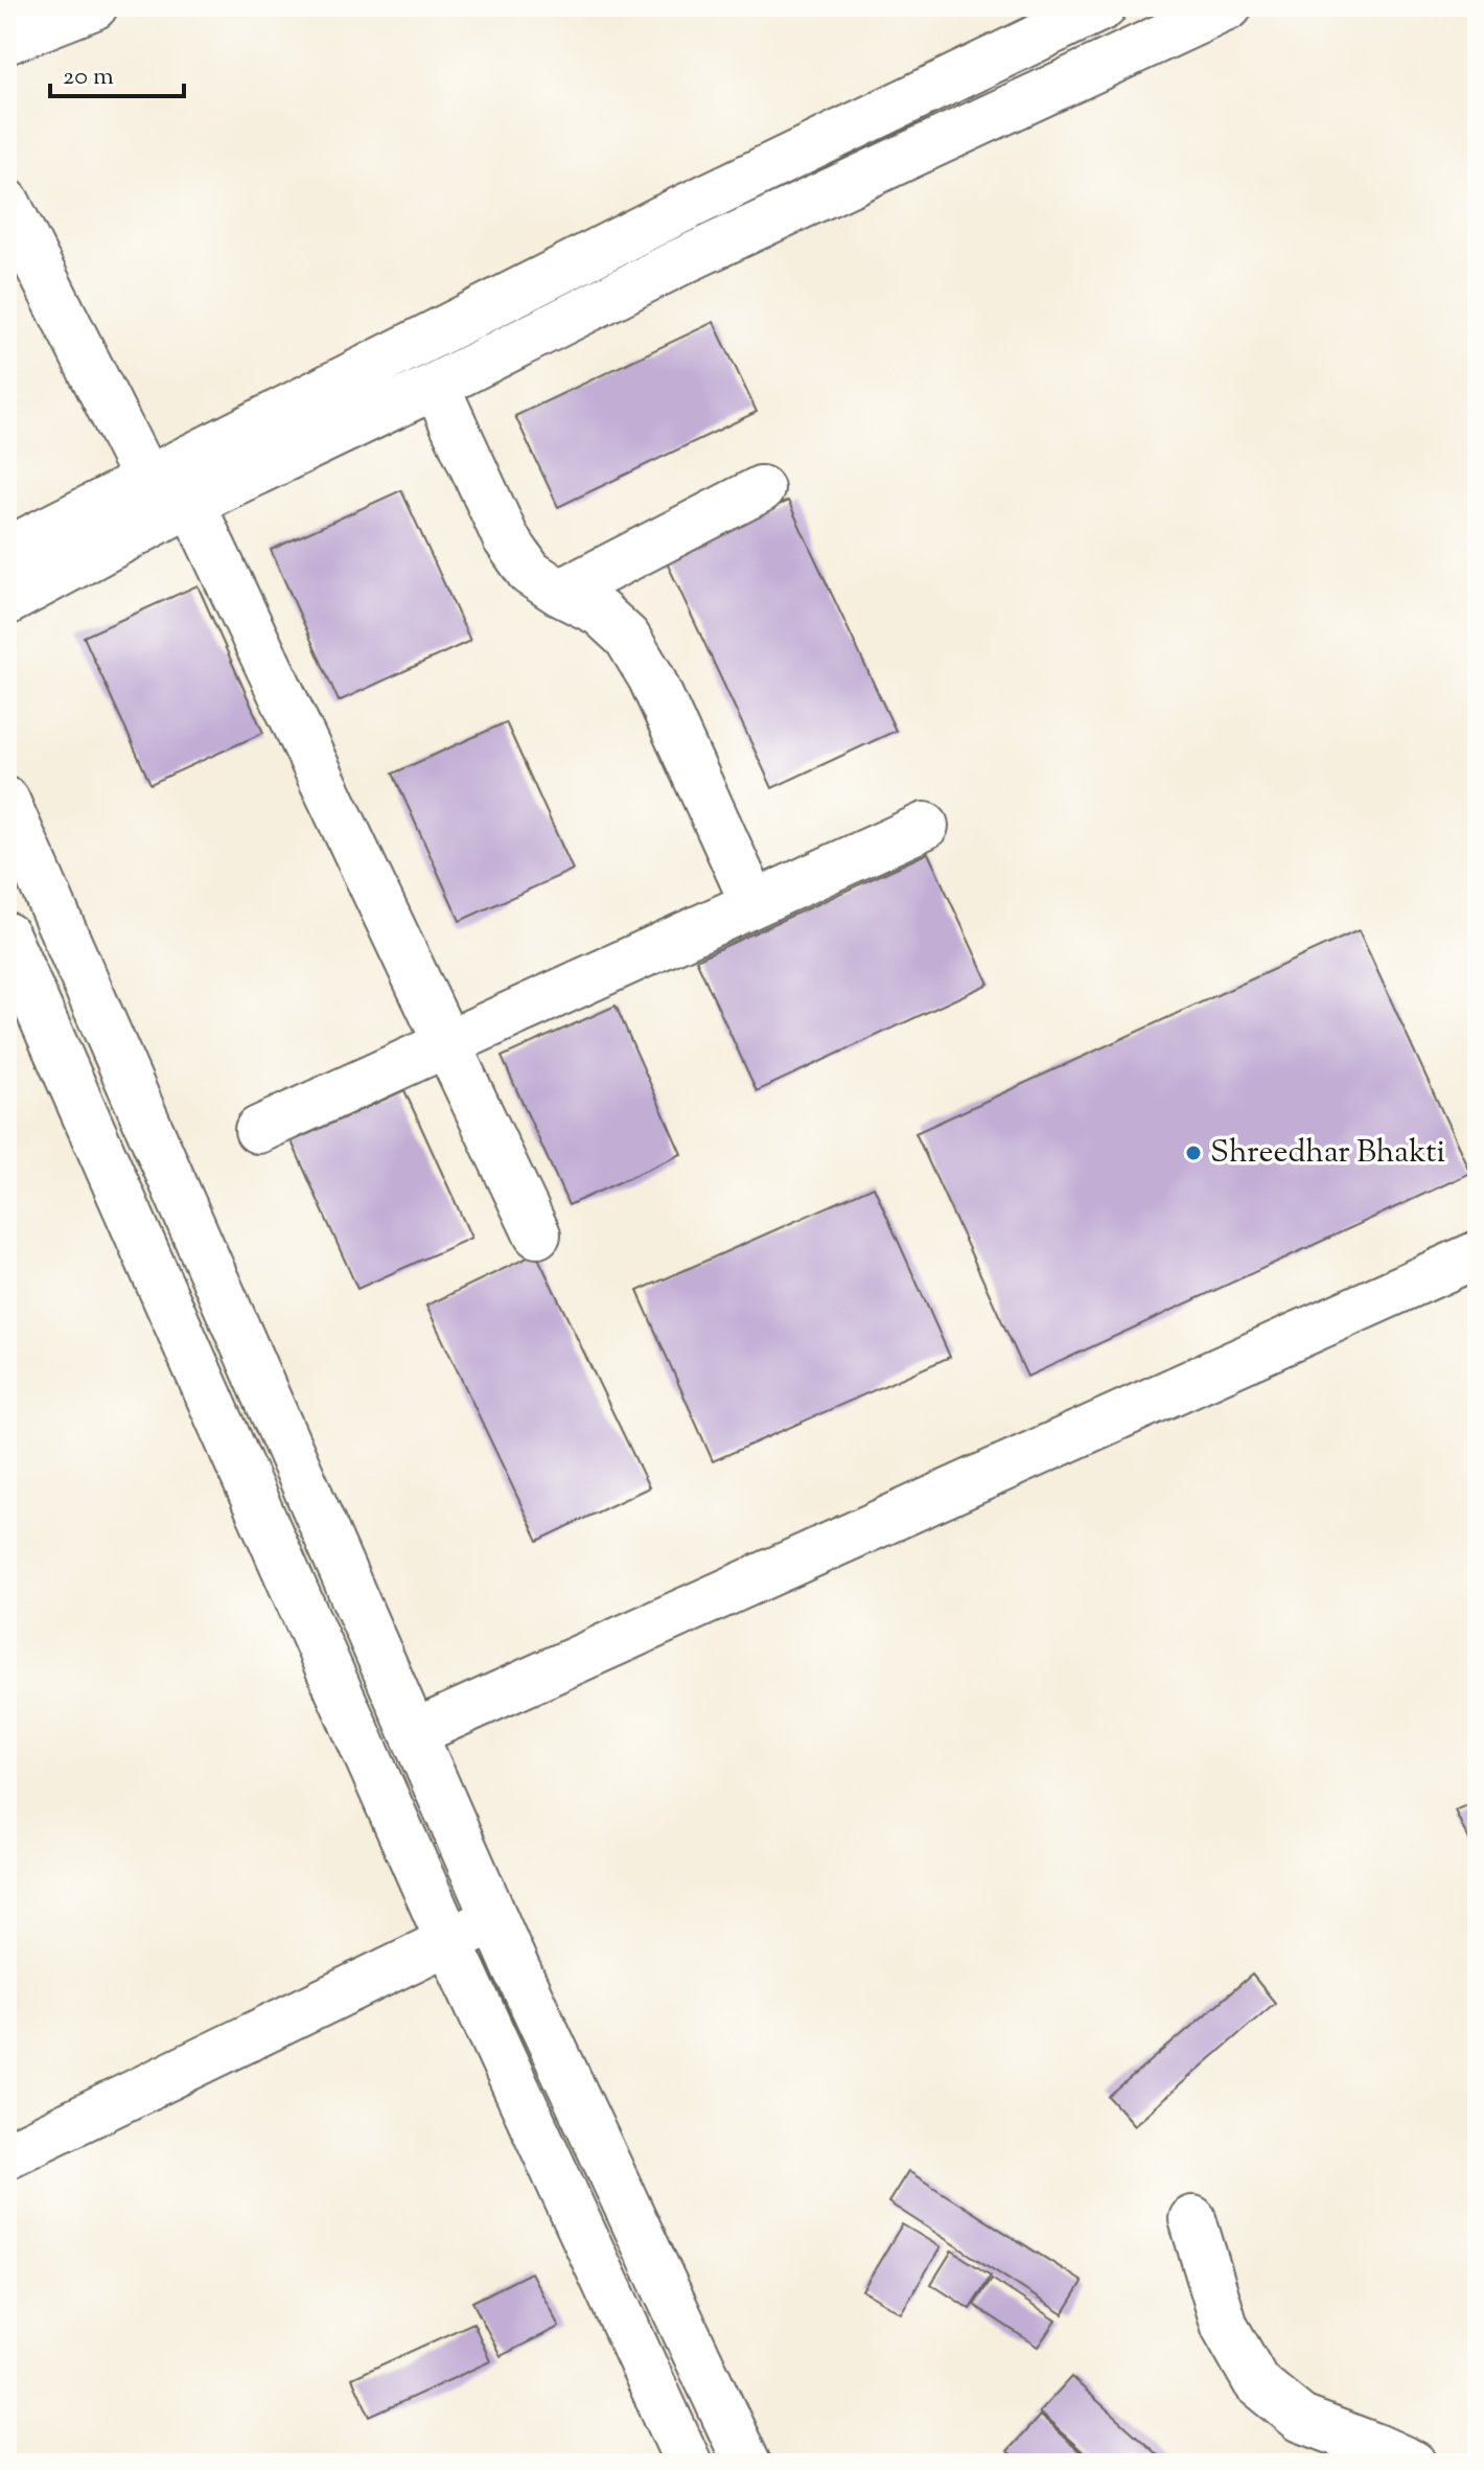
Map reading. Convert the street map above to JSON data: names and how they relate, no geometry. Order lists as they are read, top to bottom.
{
  "places": ["Shreedhar Bhakti"],
  "scale_bar": "20 m"
}
